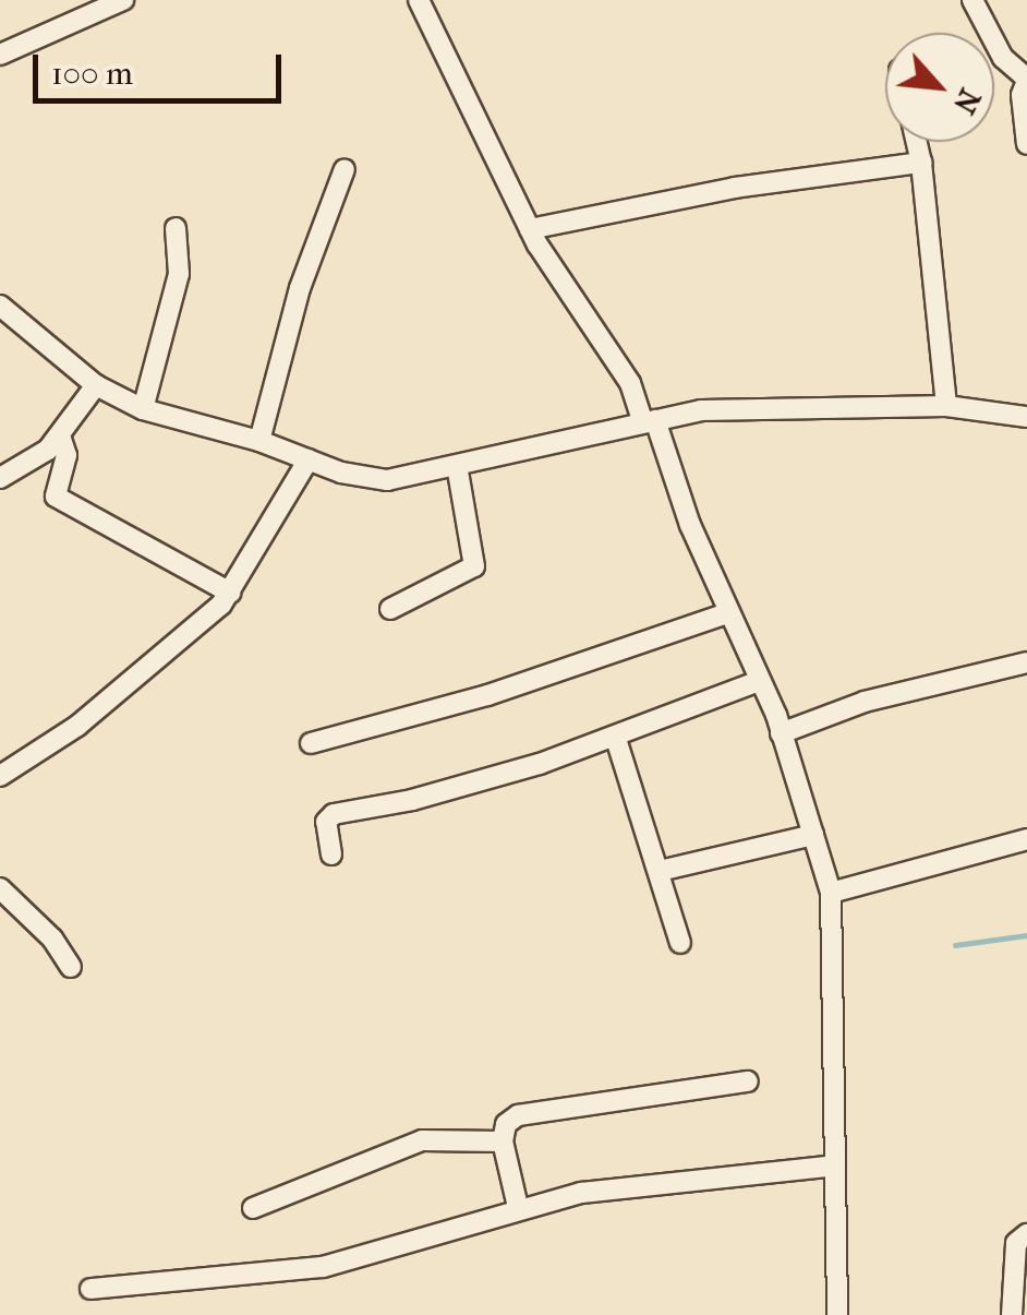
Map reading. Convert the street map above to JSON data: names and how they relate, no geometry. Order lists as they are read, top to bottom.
{
  "scale_bar": "100 m",
  "north": "bottom right"
}
